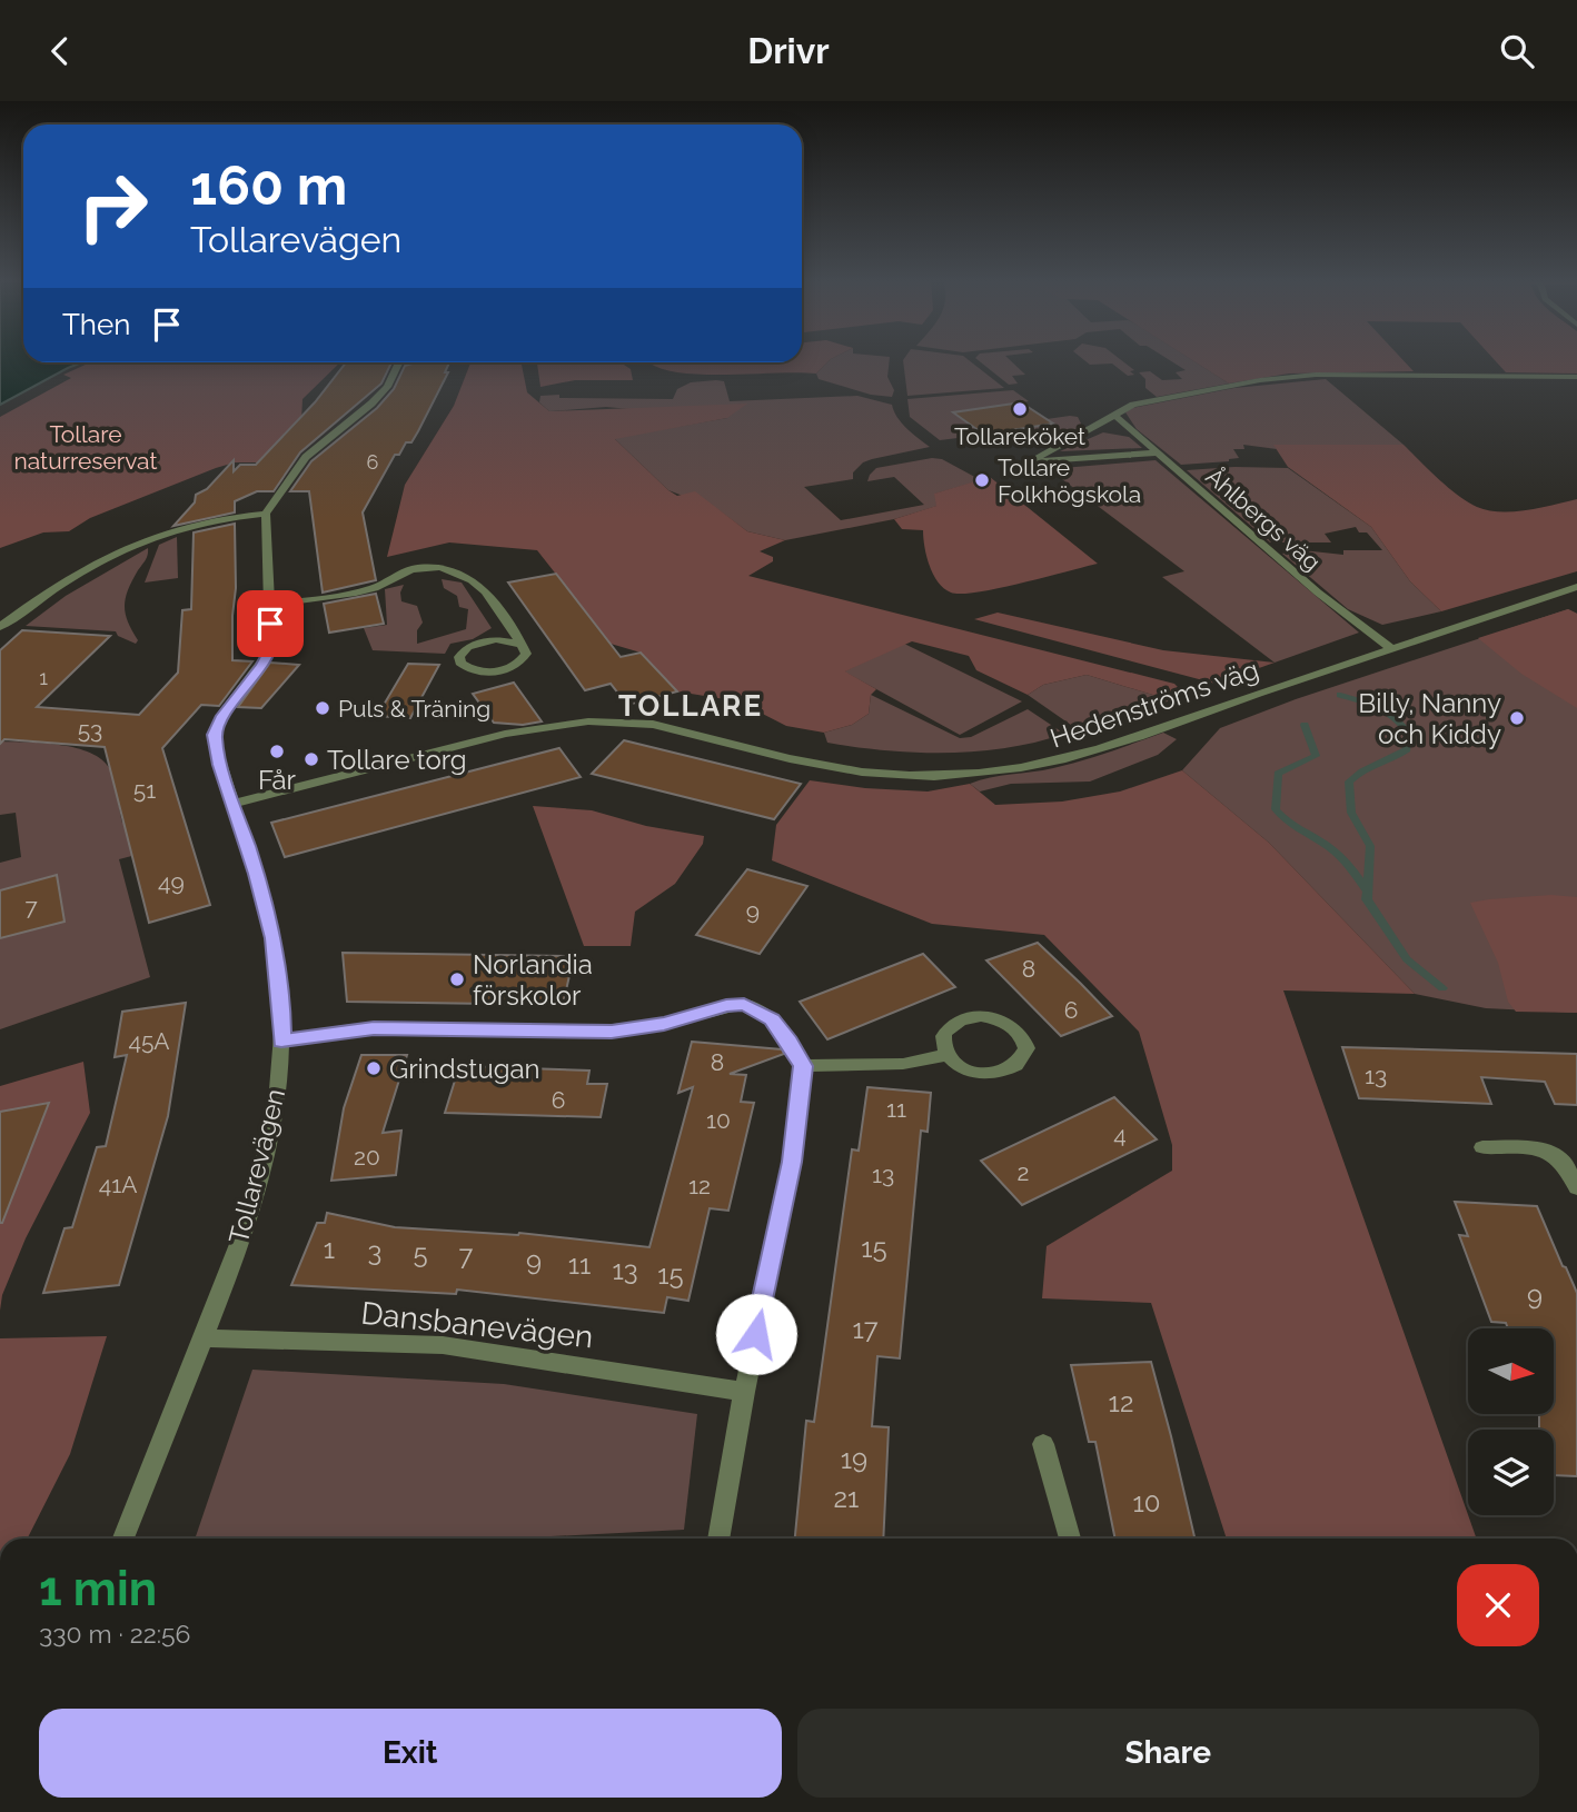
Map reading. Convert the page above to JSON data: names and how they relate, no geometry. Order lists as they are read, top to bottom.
{
  "streets": {
    "street": [
      "Åhlbergs väg",
      "Hedenströms väg",
      "Tollarevägen",
      "Dansbanevägen"
    ]
  },
  "crossings": [
    ["Åhlbergs väg", "Hedenströms väg"],
    ["Hedenströms väg", "Tollarevägen"],
    ["Tollarevägen", "Dansbanevägen"]
  ],
  "districts": ["TOLLARE"],
  "parks": ["Tollare naturreservat"],
  "places": [
    "Tollareköket",
    "Tollare Folkhögskola",
    "Puls & Träning",
    "Billy, Nanny och Kiddy",
    "Får",
    "Tollare torg",
    "Norlandia förskolor",
    "Grindstugan"
  ],
  "house_numbers": [
    "6",
    "1",
    "53",
    "51",
    "49",
    "7",
    "9",
    "8",
    "6",
    "45A",
    "8",
    "13",
    "6",
    "11",
    "10",
    "4",
    "20",
    "2",
    "13",
    "41A",
    "12",
    "15",
    "1",
    "3",
    "5",
    "7",
    "9",
    "11",
    "13",
    "15",
    "9",
    "17",
    "12",
    "19",
    "21",
    "10"
  ],
  "north": "right",
  "page": {
    "header": "Drivr",
    "turn": ["160 m", "Tollarevägen"],
    "then": "Then",
    "heading": ["1 min", "330 m · 22:56"],
    "buttons": ["Exit", "Share"]
  }
}
